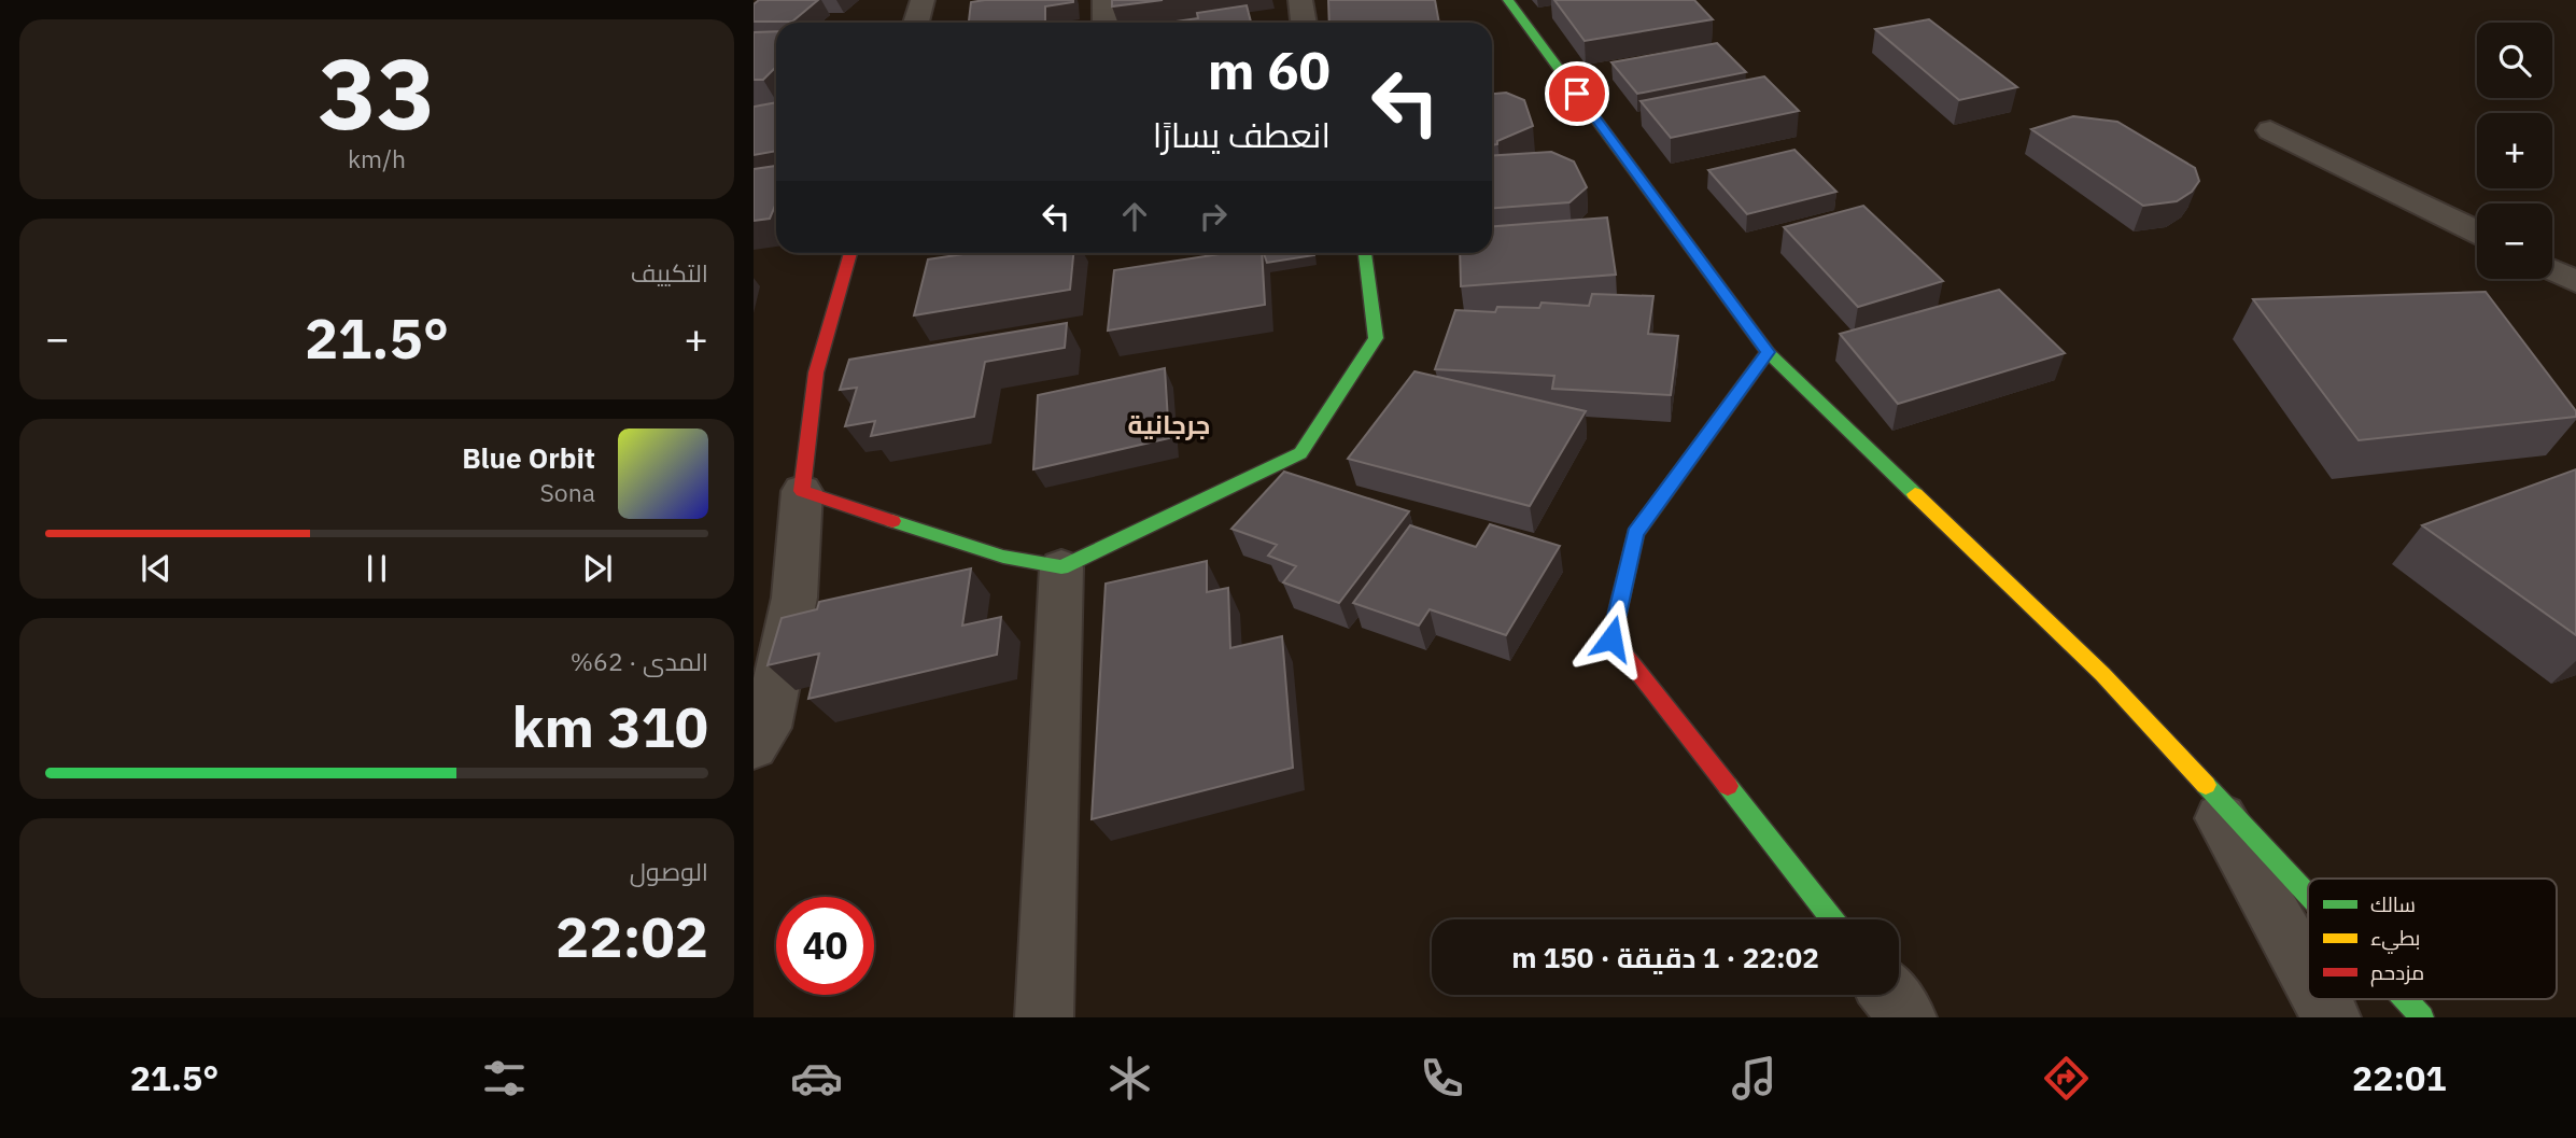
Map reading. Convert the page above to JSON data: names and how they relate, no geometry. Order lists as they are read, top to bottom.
{
  "districts": ["جرجانية"],
  "legend": ["سالك", "بطيء", "مزدحم"],
  "page": {
    "tile": [
      ["33", "km/h"],
      "التكييف",
      ["المدى · 62%", "310 km"],
      ["الوصول", "22:02"]
    ],
    "map_buttons": ["+", "−"],
    "turn": ["60 m", "انعطف يسارًا"],
    "heat": ["−", "21.5°", "+"],
    "song": ["Blue Orbit", "Sona"],
    "limit": "40",
    "trip": "22:02 · 1 دقيقة · 150 m",
    "tabs": ["22:01", "21.5°"]
  }
}
